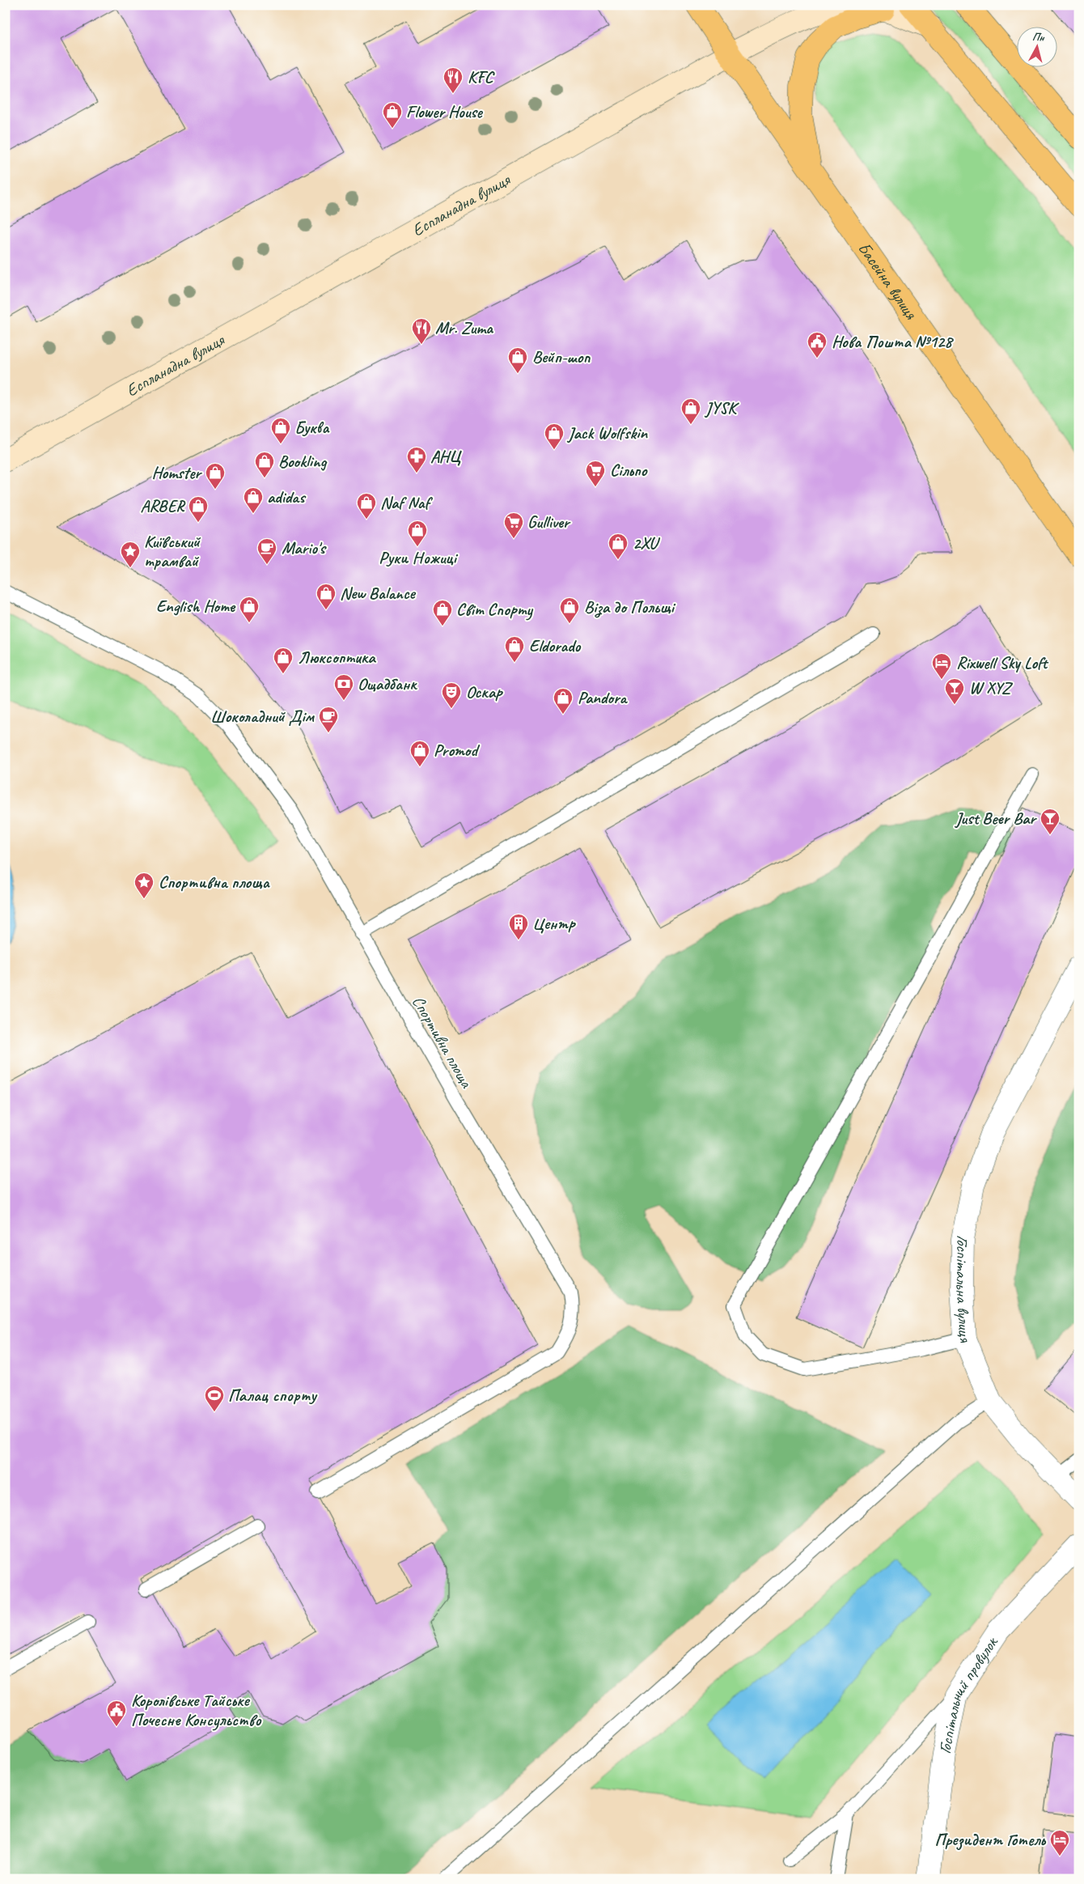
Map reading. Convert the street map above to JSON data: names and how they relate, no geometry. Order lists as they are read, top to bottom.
{
  "streets": {
    "main road": ["Еспланадна вулиця", "Басейна вулиця"],
    "street": ["Госпітальна вулиця", "Госпітальний провулок"],
    "lane": ["Спортивна площа"]
  },
  "crossings": [
    ["Еспланадна вулиця", "Басейна вулиця"]
  ],
  "places": {
    "restaurant": ["KFC", "Mr. Zuma"],
    "shop": [
      "Flower House",
      "Вейп-шоп",
      "JYSK",
      "Буква",
      "Jack Wolfskin",
      "Bookling",
      "Homster",
      "adidas",
      "Naf Naf",
      "ARBER",
      "Руки Ножиці",
      "2XU",
      "New Balance",
      "English Home",
      "Віза до Польщі",
      "Свiт Спорту",
      "Eldorado",
      "Люксоптика",
      "Pandora",
      "Promod"
    ],
    "public building": ["Нова Пошта №128", "Королівське Тайське Почесне Консульство"],
    "pharmacy": ["АНЦ"],
    "supermarket": ["Сільпо", "Gulliver"],
    "cafe": ["Mario's", "Шоколадний Дім"],
    "place": ["Київський трамвай", "Спортивна площа"],
    "hotel": ["Rixwell Sky Loft", "Президент Готель"],
    "bank": ["Ощадбанк"],
    "bar": ["W XYZ", "Just Beer Bar"],
    "theatre": ["Оскар"],
    "building": ["Центр"],
    "sports": ["Палац спорту"]
  },
  "north": "top"
}
